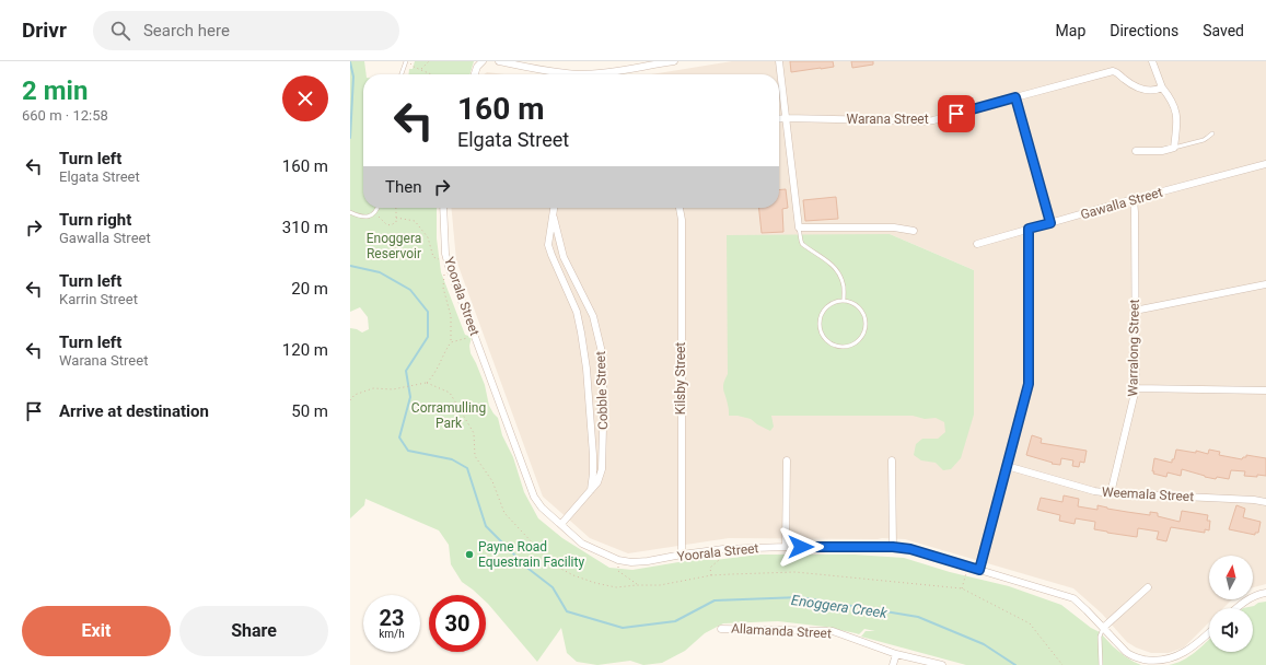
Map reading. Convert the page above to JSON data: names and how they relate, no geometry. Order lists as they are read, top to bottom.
{
  "streets": {
    "street": [
      "Warana Street",
      "Gawalla Street",
      "Yoorala Street",
      "Warralong Street",
      "Kilsby Street",
      "Cobble Street",
      "Weemala Street",
      "Allamanda Street"
    ]
  },
  "crossings": [
    ["Gawalla Street", "Warralong Street"],
    ["Yoorala Street", "Kilsby Street"],
    ["Yoorala Street", "Cobble Street"],
    ["Warralong Street", "Weemala Street"]
  ],
  "water": ["Enoggera Creek"],
  "parks": ["Enoggera Reservoir", "Corramulling Park"],
  "places": ["Payne Road Equestrain Facility"],
  "north": "top",
  "page": {
    "header": "Drivr",
    "search": "Search here",
    "nav": ["Map", "Directions", "Saved"],
    "heading": ["2 min", "660 m · 12:58"],
    "turn": ["160 m", "Elgata Street"],
    "list": [
      {
        "name": "Turn left",
        "note": "Elgata Street",
        "value": "160 m"
      },
      {
        "name": "Turn right",
        "note": "Gawalla Street",
        "value": "310 m"
      },
      {
        "name": "Turn left",
        "note": "Karrin Street",
        "value": "20 m"
      },
      {
        "name": "Turn left",
        "note": "Warana Street",
        "value": "120 m"
      },
      {
        "name": "Arrive at destination",
        "value": "50 m"
      }
    ],
    "then": "Then",
    "speed": "23 km/h",
    "limit": "30",
    "buttons": ["Exit", "Share"]
  }
}
